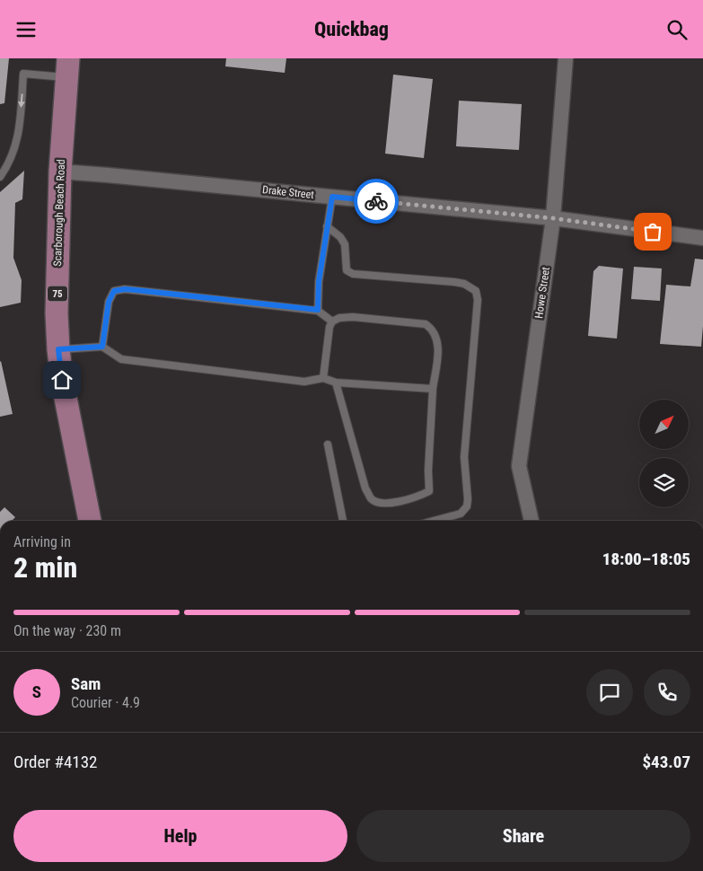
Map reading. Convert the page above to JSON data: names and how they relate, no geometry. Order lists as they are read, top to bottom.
{
  "streets": {
    "main road": ["Scarborough Beach Road", "75"],
    "street": ["Drake Street", "Howe Street"]
  },
  "crossings": [
    ["Drake Street", "Scarborough Beach Road"],
    ["Drake Street", "Howe Street"]
  ],
  "north": "top right",
  "page": {
    "header": "Quickbag",
    "heading": ["2 min", "Arriving in", "18:00–18:05"],
    "panel": [
      "Sam",
      "Courier · 4.9",
      "Order #4132",
      "$43.07"
    ],
    "bar": "On the way · 230 m",
    "round": "S",
    "buttons": ["Help", "Share"]
  }
}
